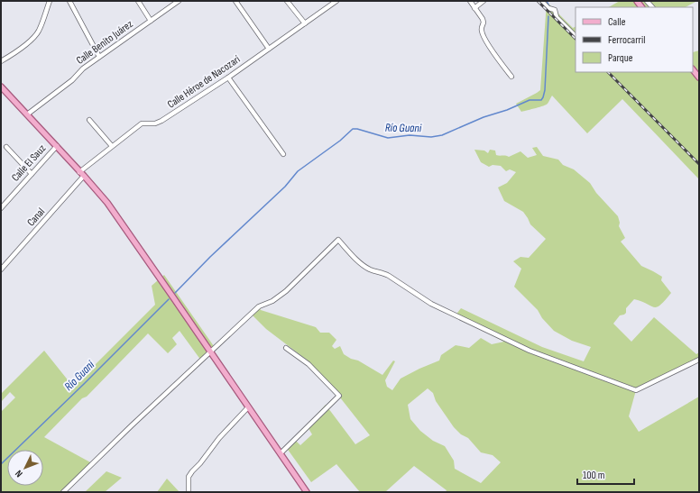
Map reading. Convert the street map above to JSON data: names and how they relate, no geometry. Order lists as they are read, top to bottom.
{
  "streets": {
    "street": [
      "Calle Benito Juárez",
      "Calle Héroe de Nacozari",
      "Calle El Sauz",
      "Canal"
    ]
  },
  "water": ["Río Guani"],
  "legend": ["Calle", "Ferrocarril", "Parque"],
  "scale_bar": "100 m",
  "north": "bottom left"
}
